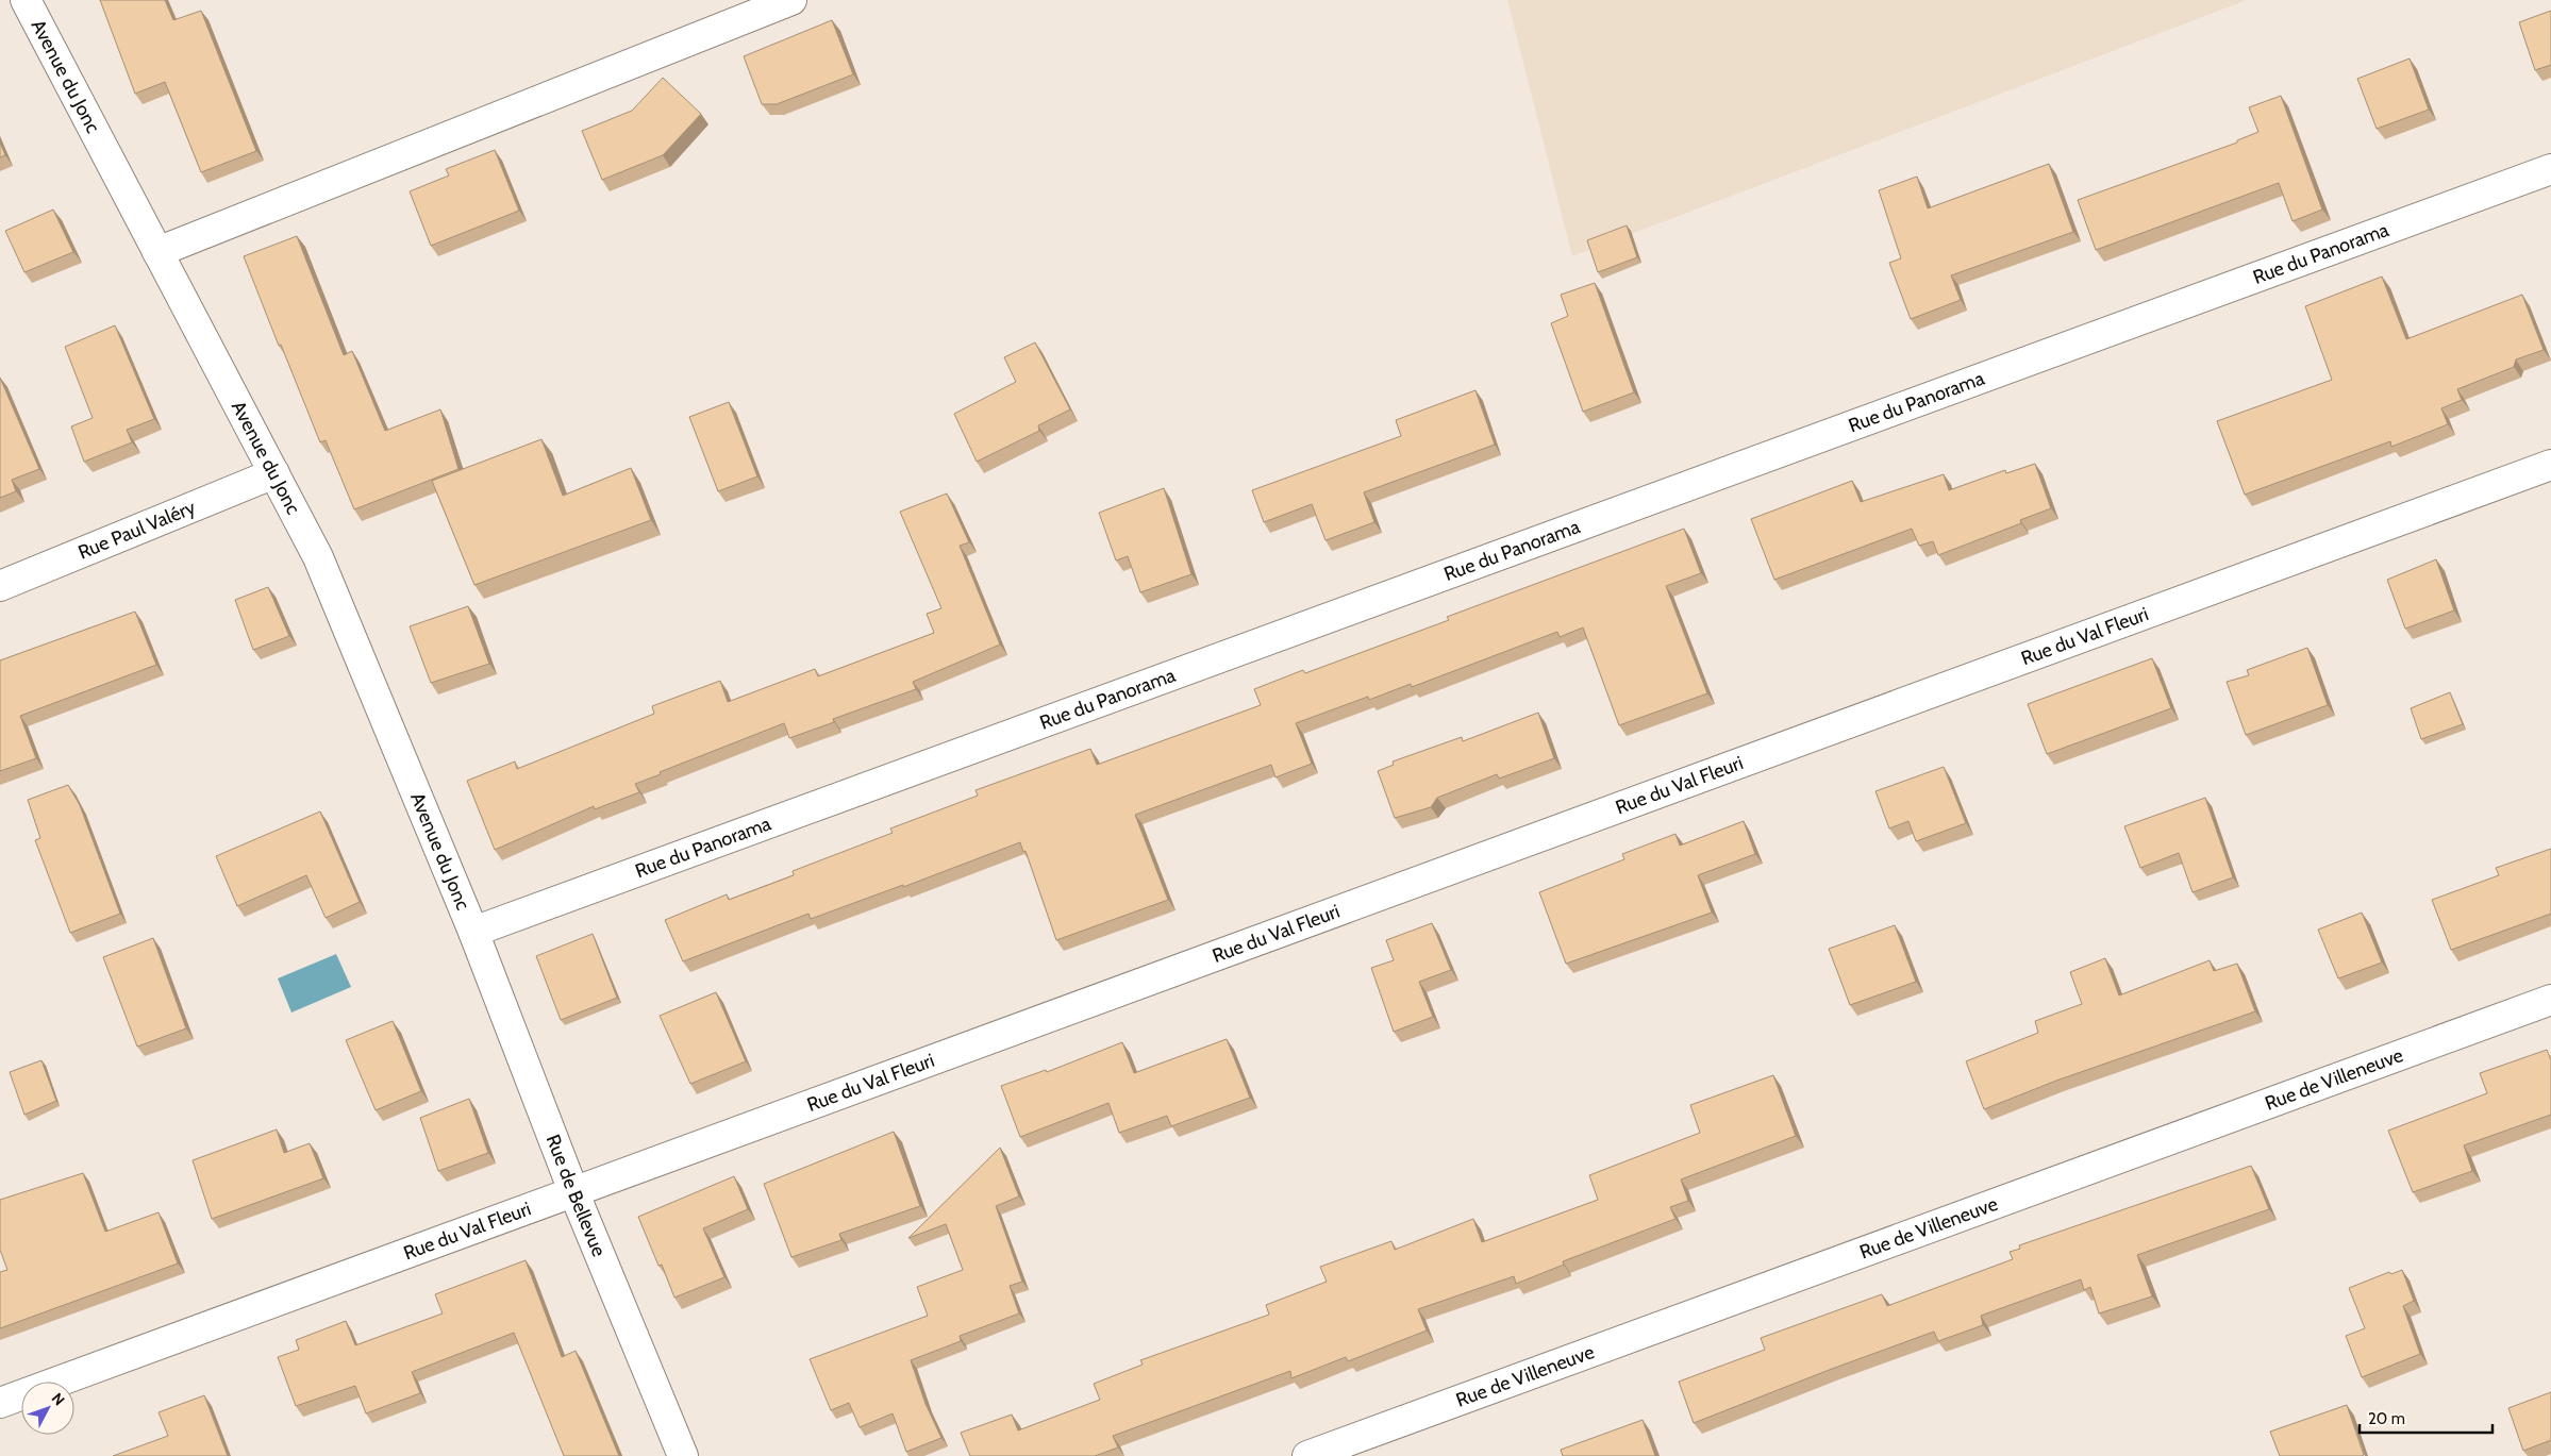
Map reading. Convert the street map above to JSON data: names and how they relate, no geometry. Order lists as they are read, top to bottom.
{
  "streets": {
    "street": [
      "Avenue du Jonc",
      "Rue du Panorama",
      "Rue Paul Valéry",
      "Rue du Val Fleuri",
      "Rue de Villeneuve",
      "Rue de Bellevue"
    ]
  },
  "crossings": [
    ["Avenue du Jonc", "Rue du Panorama"],
    ["Avenue du Jonc", "Rue Paul Valéry"],
    ["Avenue du Jonc", "Rue de Bellevue"],
    ["Rue du Panorama", "Rue de Bellevue"],
    ["Rue du Val Fleuri", "Rue de Bellevue"]
  ],
  "scale_bar": "20 m",
  "north": "top right"
}
